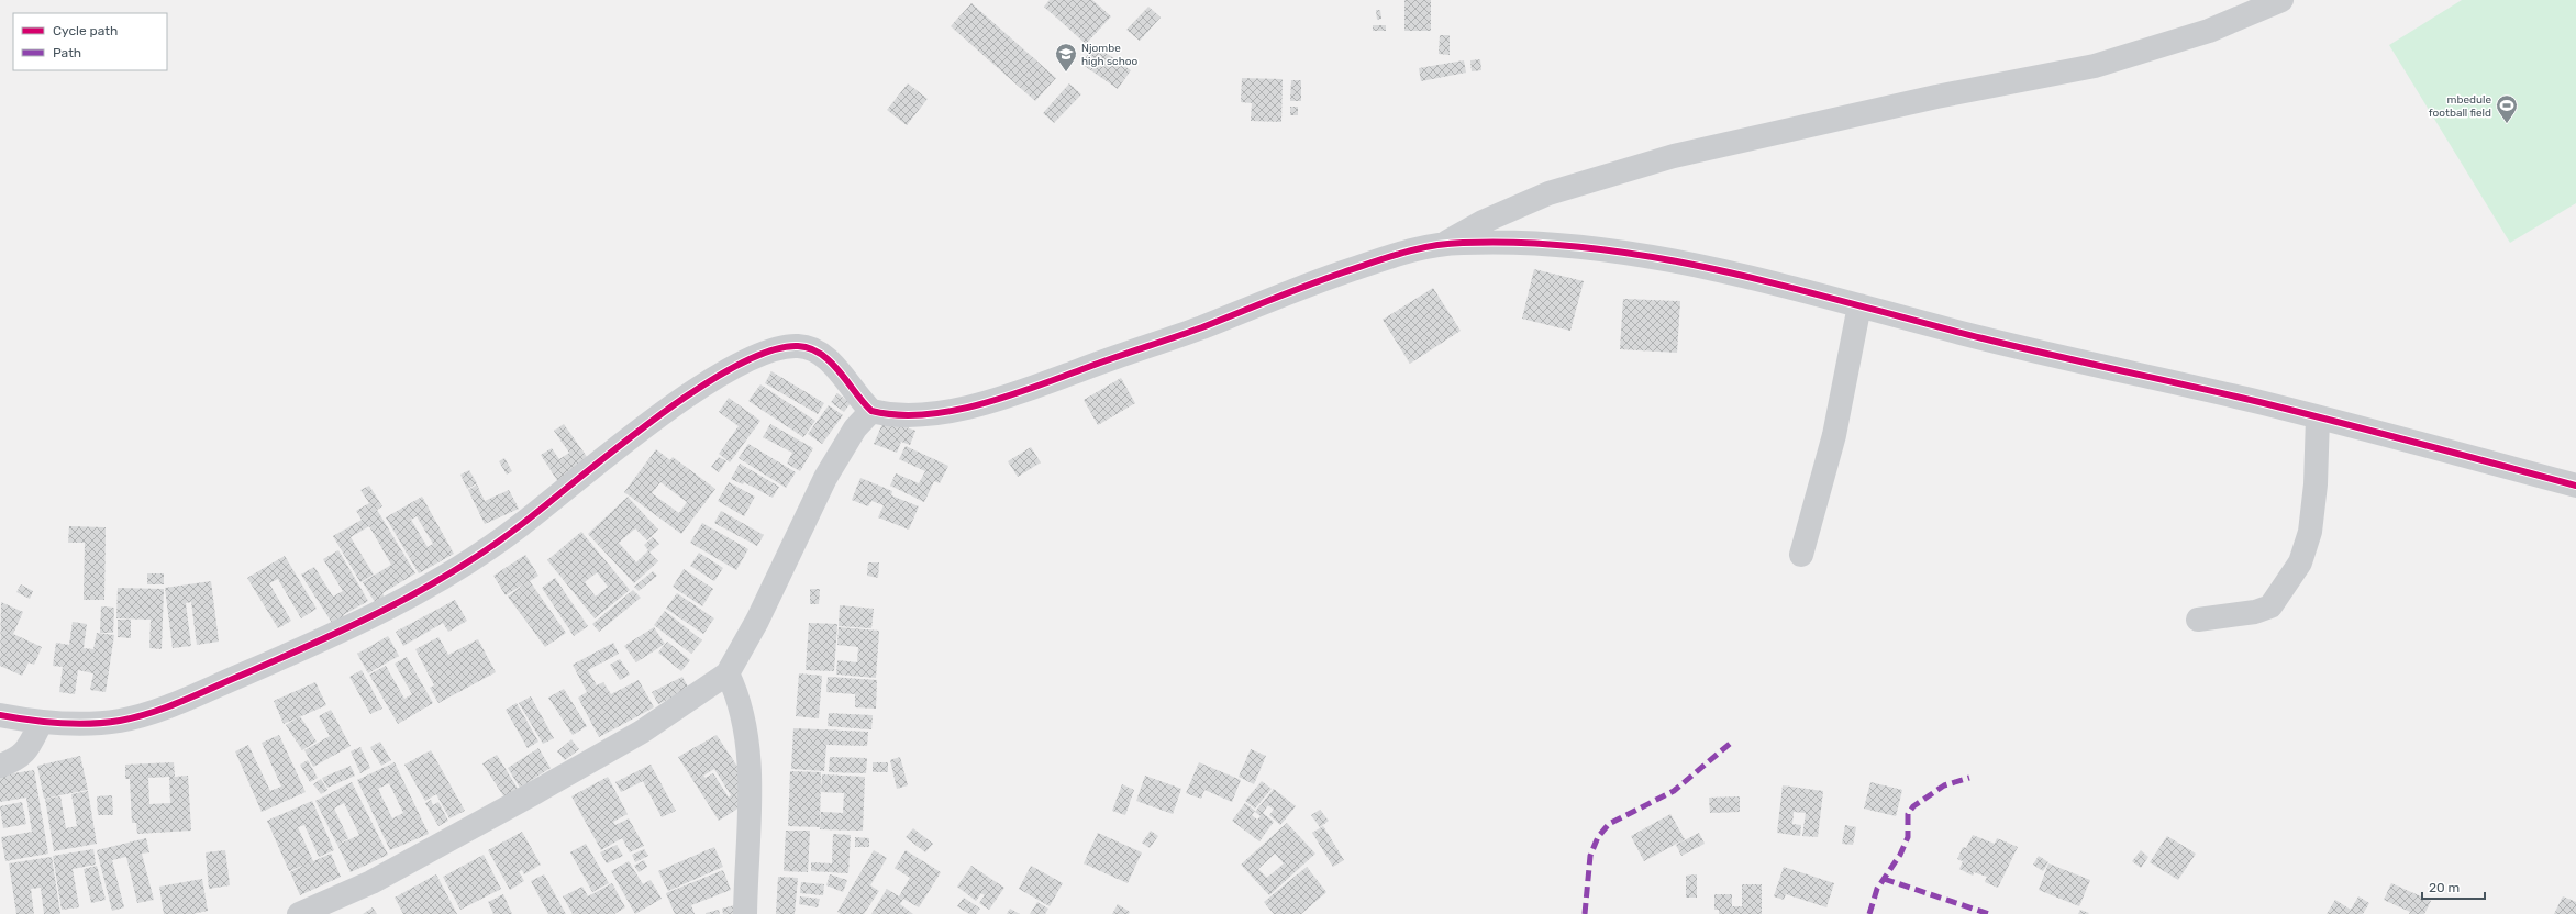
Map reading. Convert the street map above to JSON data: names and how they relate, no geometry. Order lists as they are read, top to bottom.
{
  "places": {
    "school or university": ["Njombe high schoo"],
    "sports": ["mbedule football field"]
  },
  "legend": ["Cycle path", "Path"],
  "scale_bar": "20 m"
}
